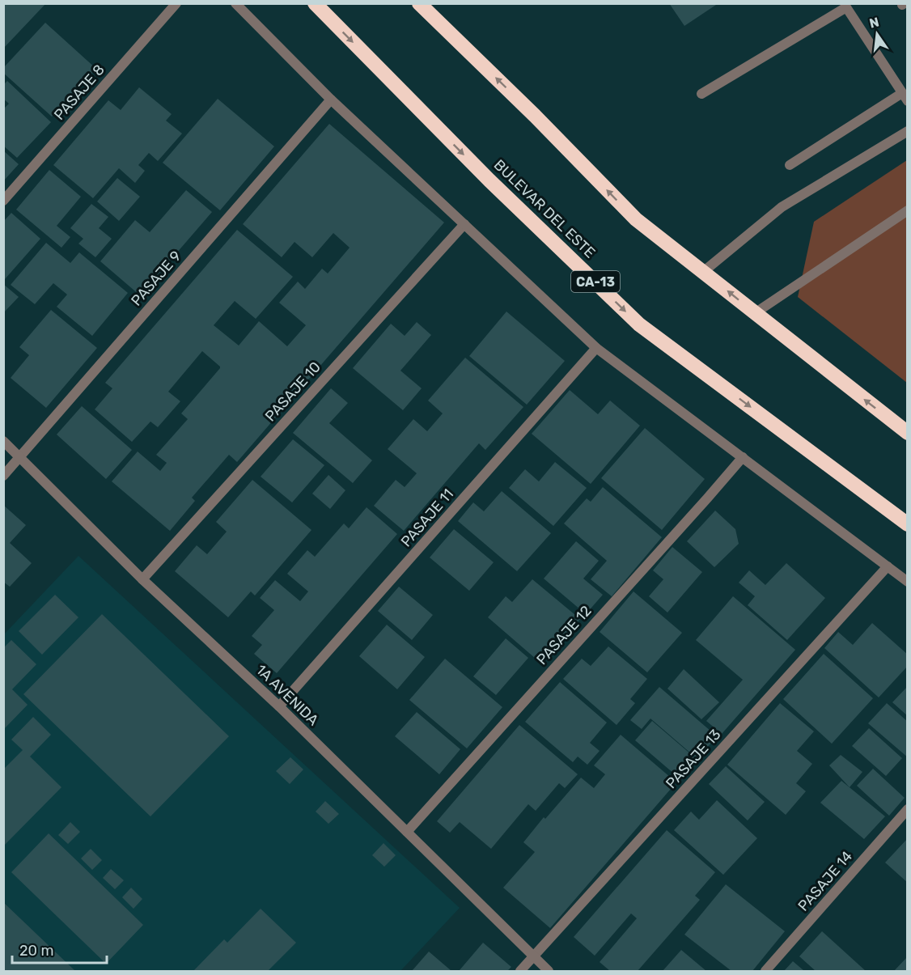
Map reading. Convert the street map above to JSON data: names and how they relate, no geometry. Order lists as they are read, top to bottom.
{
  "streets": {
    "highway": ["BULEVAR DEL ESTE", "CA-13"],
    "street": [
      "PASAJE 8",
      "PASAJE 9",
      "PASAJE 10",
      "PASAJE 11",
      "PASAJE 12",
      "1A AVENIDA",
      "PASAJE 13",
      "PASAJE 14"
    ]
  },
  "crossings": [
    ["PASAJE 9", "1A AVENIDA"],
    ["PASAJE 10", "1A AVENIDA"],
    ["PASAJE 11", "1A AVENIDA"],
    ["PASAJE 12", "1A AVENIDA"],
    ["1A AVENIDA", "PASAJE 13"]
  ],
  "scale_bar": "20 m",
  "north": "top"
}
